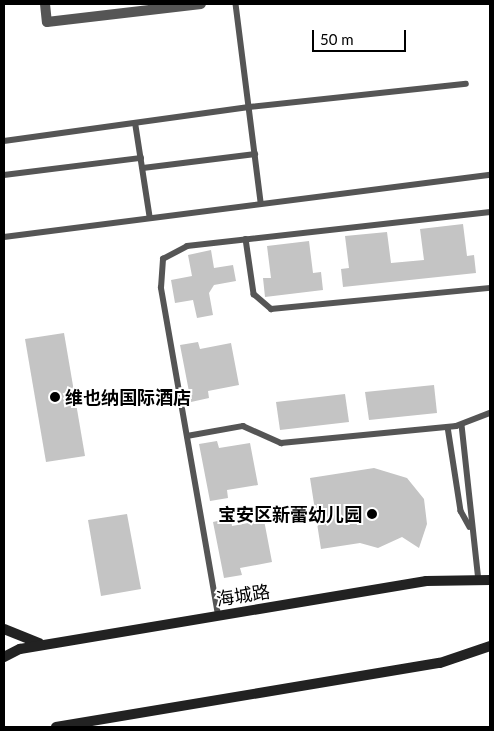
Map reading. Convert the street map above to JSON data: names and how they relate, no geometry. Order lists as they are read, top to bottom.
{
  "streets": {
    "main road": ["海城路"]
  },
  "places": ["维也纳国际酒店", "宝安区新蕾幼儿园"],
  "scale_bar": "50 m"
}
